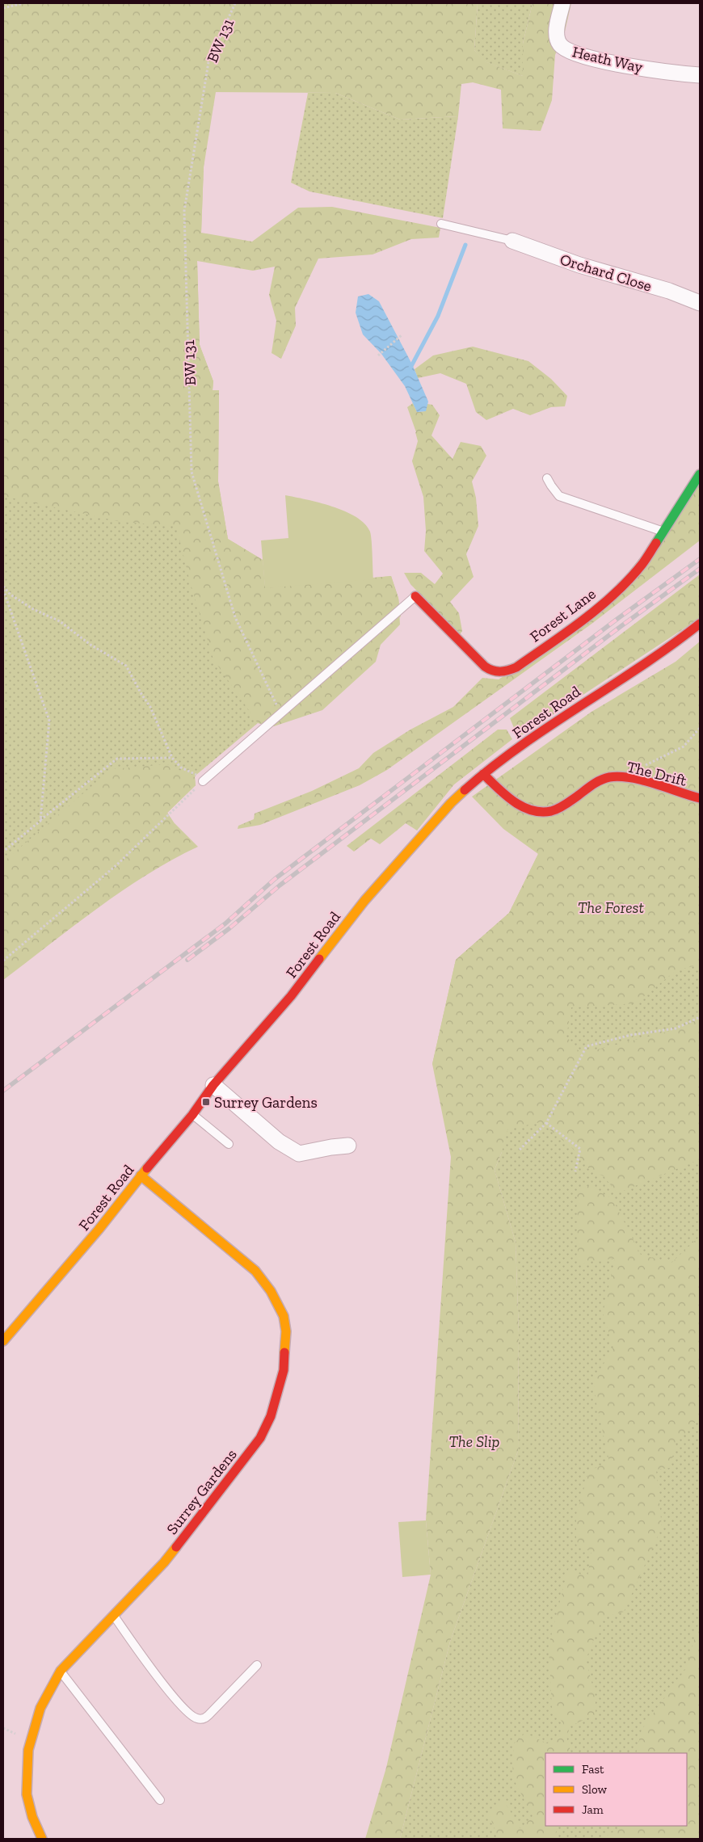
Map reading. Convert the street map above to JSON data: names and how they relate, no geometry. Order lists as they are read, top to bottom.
{
  "streets": {
    "street": [
      "Heath Way",
      "Orchard Close",
      "Forest Lane",
      "Forest Road",
      "The Drift",
      "Surrey Gardens"
    ],
    "path": ["BW 131"]
  },
  "crossings": [
    ["Forest Road", "The Drift"],
    ["Forest Road", "Surrey Gardens"]
  ],
  "parks": ["The Forest", "The Slip"],
  "places": {
    "transit": ["Surrey Gardens"]
  },
  "legend": ["Fast", "Slow", "Jam"]
}
